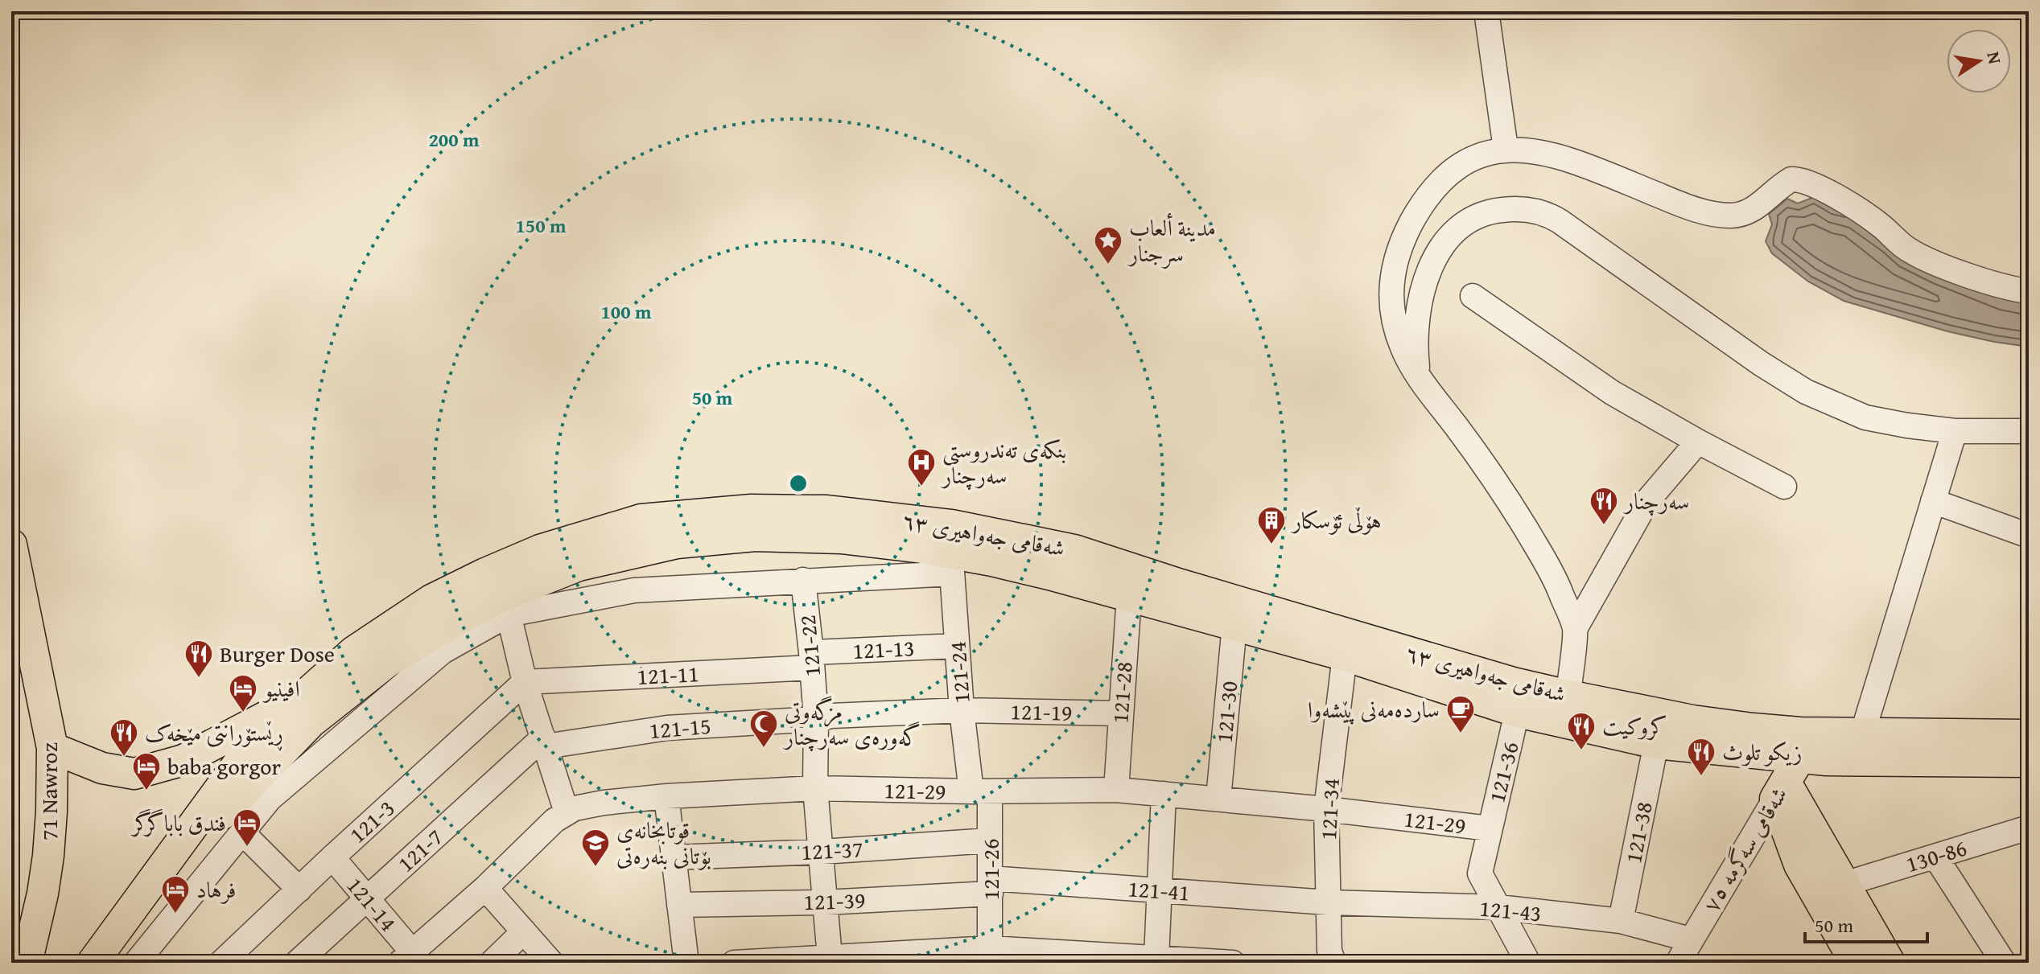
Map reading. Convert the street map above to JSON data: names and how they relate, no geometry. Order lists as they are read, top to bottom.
{
  "streets": {
    "main road": ["شەقامی جەواهیری ٦٣", "71 Nawroz"],
    "street": [
      "121-22",
      "121-13",
      "121-24",
      "121-11",
      "121-28",
      "121-19",
      "121-30",
      "121-15",
      "121-36",
      "121-29",
      "121-34",
      "121-3",
      "121-38",
      "شەقامی سەگرمە ٧٥",
      "121-7",
      "121-37",
      "130-86",
      "121-26",
      "121-41",
      "121-39",
      "121-14",
      "121-43"
    ]
  },
  "crossings": [
    ["شەقامی جەواهیری ٦٣", "121-24"],
    ["شەقامی جەواهیری ٦٣", "121-28"],
    ["شەقامی جەواهیری ٦٣", "121-30"],
    ["شەقامی جەواهیری ٦٣", "121-36"],
    ["شەقامی جەواهیری ٦٣", "121-34"],
    ["شەقامی جەواهیری ٦٣", "121-38"],
    ["شەقامی جەواهیری ٦٣", "شەقامی سەگرمە ٧٥"],
    ["121-22", "121-13"],
    ["121-22", "121-11"],
    ["121-22", "121-19"],
    ["121-22", "121-15"],
    ["121-22", "121-29"],
    ["121-22", "121-37"],
    ["121-22", "121-39"],
    ["121-13", "121-24"],
    ["121-13", "121-11"],
    ["121-24", "121-19"],
    ["121-24", "121-29"],
    ["121-24", "121-26"],
    ["121-11", "121-3"],
    ["121-28", "121-19"],
    ["121-28", "121-29"],
    ["121-19", "121-15"],
    ["121-30", "121-29"],
    ["121-15", "121-7"],
    ["121-36", "121-29"],
    ["121-36", "121-43"],
    ["121-29", "121-34"],
    ["121-29", "121-26"],
    ["121-29", "121-14"],
    ["121-34", "121-41"],
    ["121-34", "121-43"],
    ["121-3", "121-14"],
    ["121-38", "121-43"],
    ["شەقامی سەگرمە ٧٥", "121-43"],
    ["121-7", "121-14"],
    ["121-37", "121-26"],
    ["121-26", "121-41"],
    ["121-26", "121-39"],
    ["121-41", "121-39"],
    ["121-41", "121-43"]
  ],
  "places": {
    "place": ["مدينة ألعاب سرجنار"],
    "hospital": ["بنکەی تەندروستی سەرچنار"],
    "restaurant": [
      "سەرچنار",
      "Burger Dose",
      "كروكيت",
      "ڕێستۆرانتی مێخەک",
      "زيكو تلوث"
    ],
    "building": ["هۆڵی ئۆسکار"],
    "hotel": [
      "افينيو",
      "baba gorgor",
      "فندق باباگرگر",
      "فرهاد"
    ],
    "cafe": ["ساردەمەنی پێشەوا"],
    "mosque": ["مزگەوتی گەورەی سەرچنار"],
    "school or university": ["قوتابخانەی بۆتانی بنەرەتی"]
  },
  "scale_bar": "50 m",
  "north": "right",
  "rings": [
    "200 m",
    "150 m",
    "100 m",
    "50 m"
  ]
}
